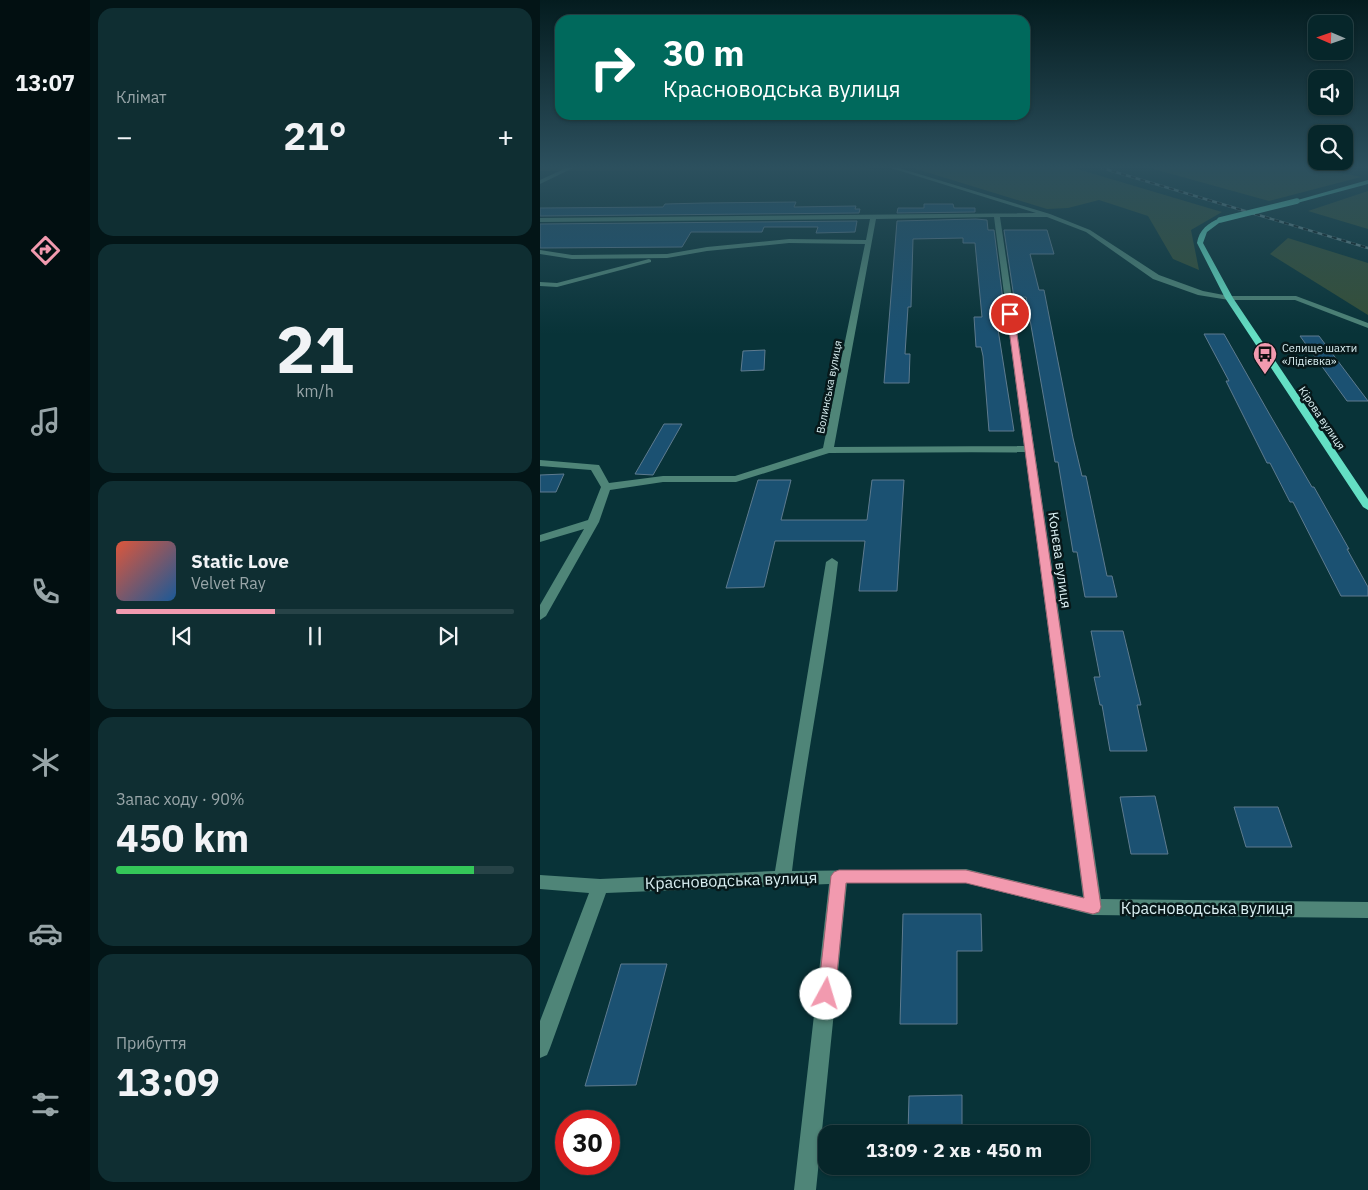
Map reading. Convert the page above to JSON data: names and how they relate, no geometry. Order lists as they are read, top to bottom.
{
  "streets": {
    "main road": ["Кірова вулиця"],
    "street": ["Волинська вулиця", "Конєва вулиця", "Красноводська вулиця"]
  },
  "crossings": [
    ["Волинська вулиця", "Конєва вулиця"],
    ["Конєва вулиця", "Красноводська вулиця"]
  ],
  "places": {
    "bus stop": ["Селище шахти «Лідієвка»"]
  },
  "north": "left",
  "page": {
    "tabs": "13:07",
    "tile": [
      "Клімат",
      ["21", "km/h"],
      ["Запас ходу · 90%", "450 km"],
      ["Прибуття", "13:09"]
    ],
    "turn": ["30 m", "Красноводська вулиця"],
    "heat": ["−", "21°", "+"],
    "song": ["Static Love", "Velvet Ray"],
    "limit": "30",
    "trip": "13:09 · 2 хв · 450 m"
  }
}
